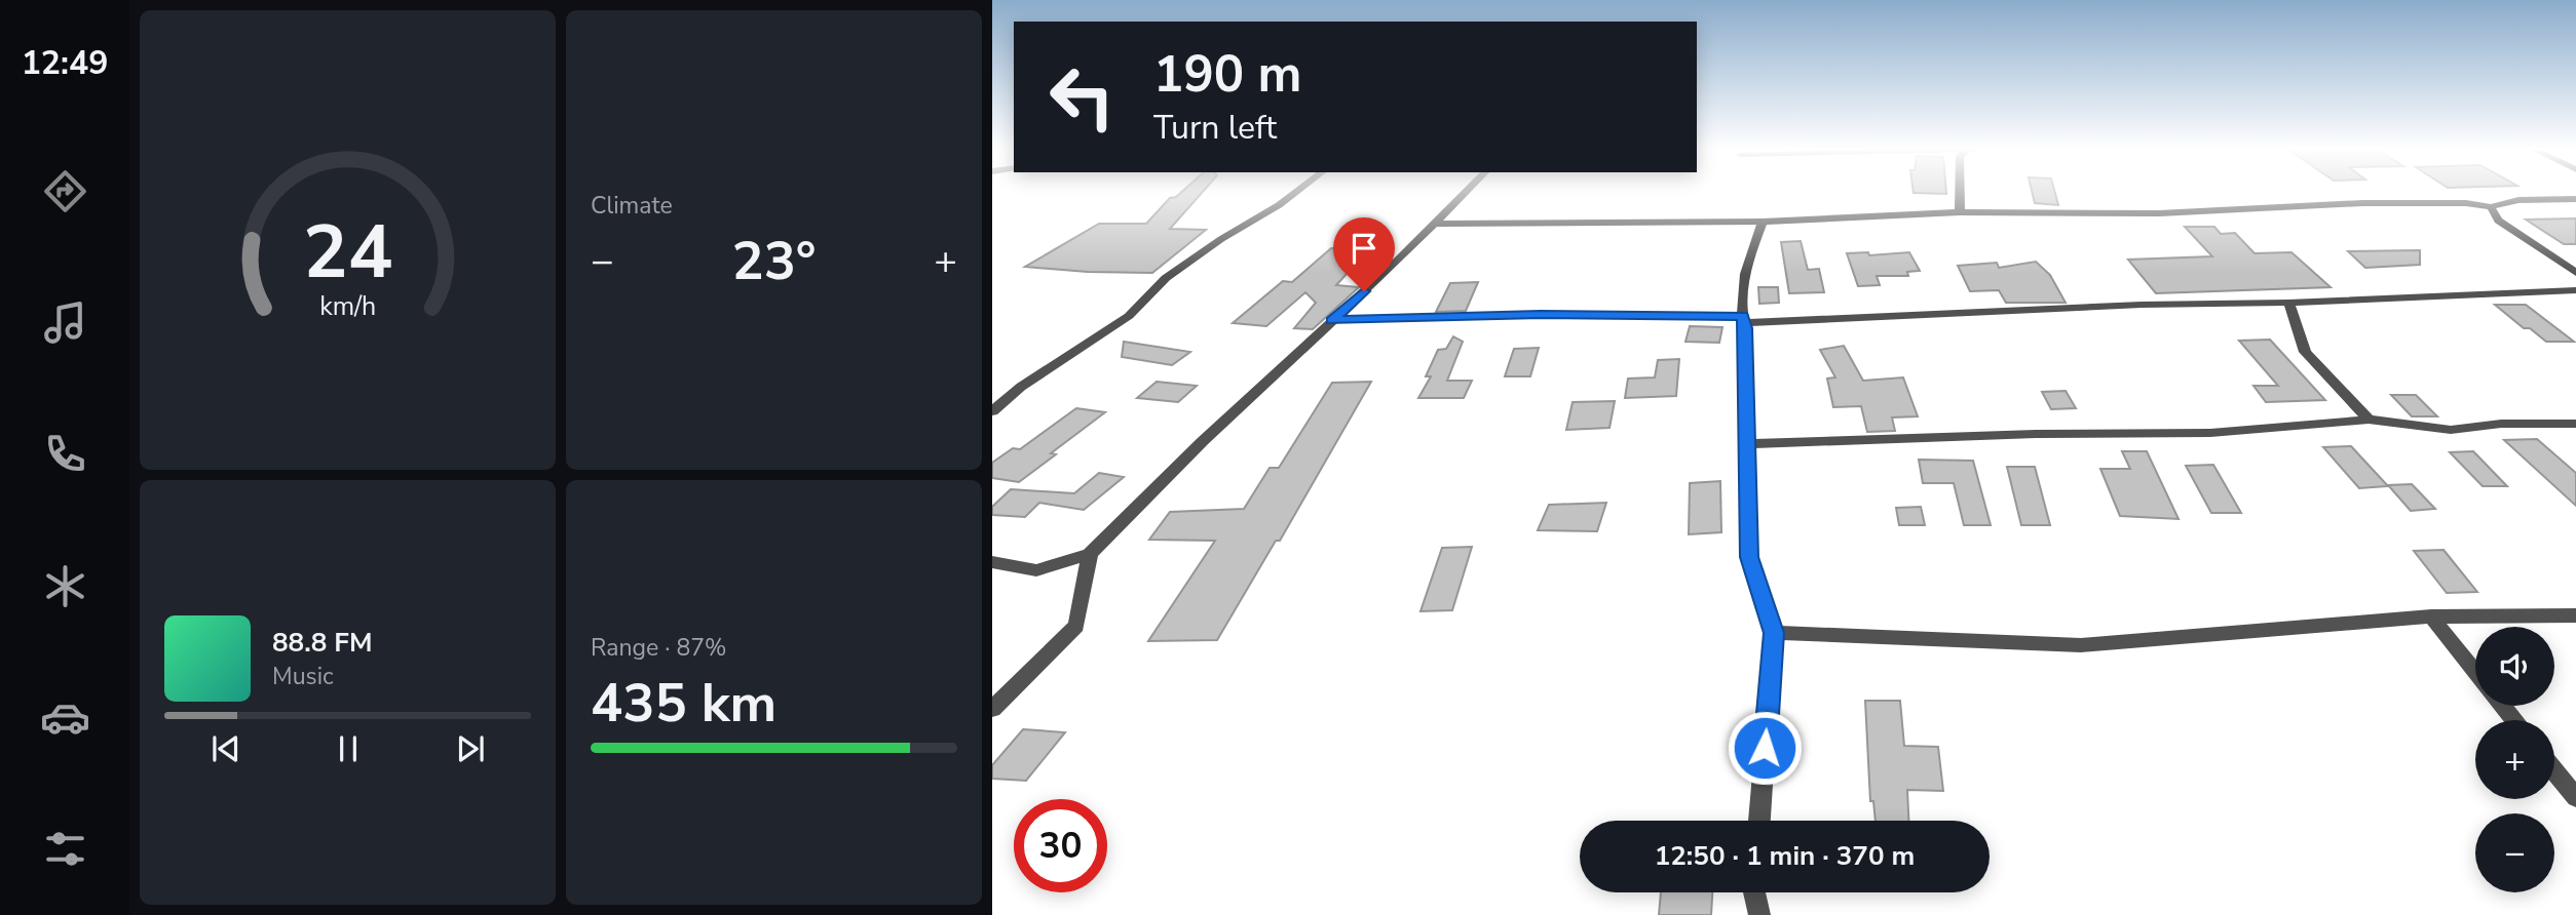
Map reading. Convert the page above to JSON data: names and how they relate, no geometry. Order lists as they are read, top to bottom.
{
  "page": {
    "tabs": "12:49",
    "tile": [
      "Climate",
      ["Range · 87%", "435 km"]
    ],
    "turn": ["190 m", "Turn left"],
    "heat": ["−", "23°", "+"],
    "song": ["88.8 FM", "Music"],
    "map_buttons": ["+", "−"],
    "limit": "30",
    "trip": "12:50 · 1 min · 370 m",
    "gauge": ["24", "km/h"]
  }
}
